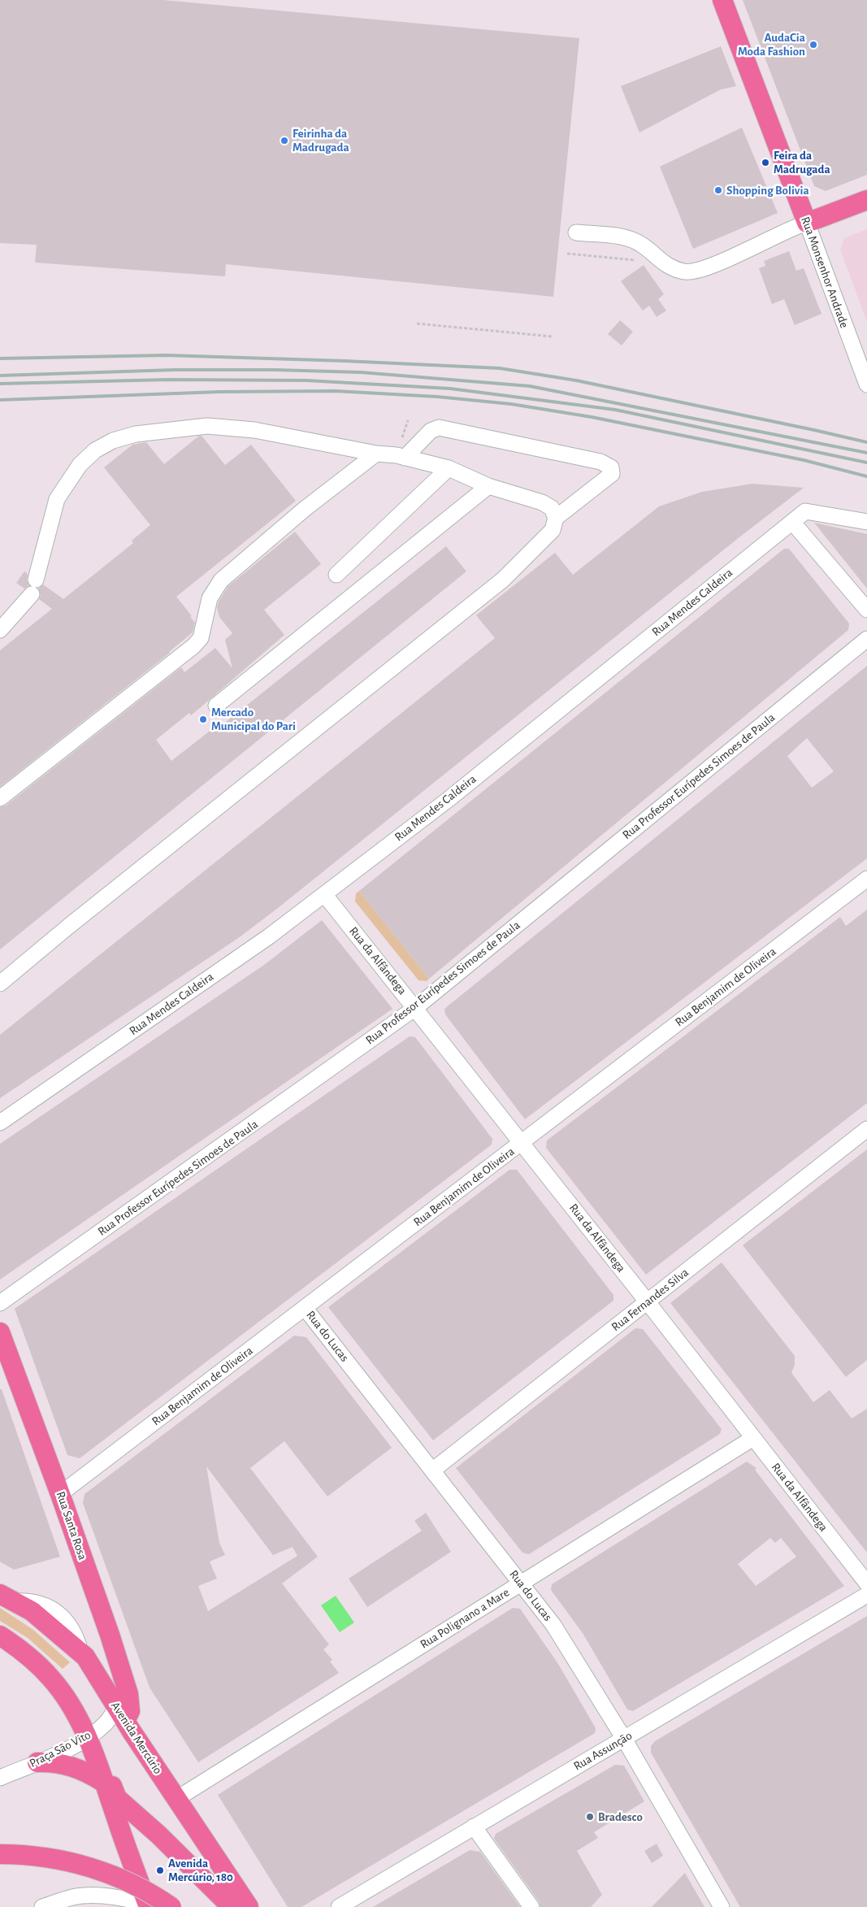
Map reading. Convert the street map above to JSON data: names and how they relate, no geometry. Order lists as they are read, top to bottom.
{
  "streets": {
    "main road": ["Rua Monsenhor Andrade", "Rua Santa Rosa", "Avenida Mercúrio"],
    "street": [
      "Rua Mendes Caldeira",
      "Rua Professor Eurípedes Simoes de Paula",
      "Rua da Alfândega",
      "Rua Benjamim de Oliveira",
      "Rua Fernandes Silva",
      "Rua do Lucas",
      "Rua Polignano a Mare",
      "Praça São Vito",
      "Rua Assunção"
    ]
  },
  "crossings": [
    ["Rua Mendes Caldeira", "Rua da Alfândega"],
    ["Rua Professor Eurípedes Simoes de Paula", "Rua da Alfândega"],
    ["Rua da Alfândega", "Rua Benjamim de Oliveira"],
    ["Rua da Alfândega", "Rua Fernandes Silva"],
    ["Rua da Alfândega", "Rua Polignano a Mare"],
    ["Rua Benjamim de Oliveira", "Rua do Lucas"],
    ["Rua Benjamim de Oliveira", "Rua Santa Rosa"],
    ["Rua Fernandes Silva", "Rua do Lucas"],
    ["Rua do Lucas", "Rua Polignano a Mare"],
    ["Rua do Lucas", "Rua Assunção"],
    ["Rua Santa Rosa", "Avenida Mercúrio"],
    ["Rua Santa Rosa", "Praça São Vito"],
    ["Rua Polignano a Mare", "Avenida Mercúrio"],
    ["Avenida Mercúrio", "Praça São Vito"]
  ],
  "places": [
    "AudaCia Moda Fashion",
    "Feirinha da Madrugada",
    "Feira da Madrugada",
    "Shopping Bolivia",
    "Mercado Municipal do Pari",
    "Bradesco",
    "Avenida Mercúrio, 180"
  ]
}
